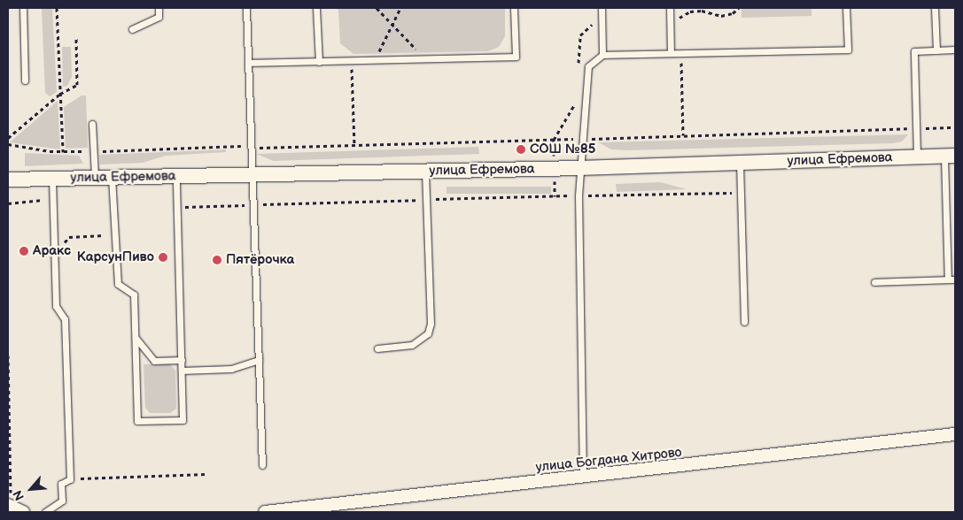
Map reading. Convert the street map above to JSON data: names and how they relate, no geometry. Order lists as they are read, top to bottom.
{
  "streets": {
    "street": ["улица Ефремова", "улица Богдана Хитрово"]
  },
  "places": [
    "СОШ №85",
    "Аракc",
    "КарсунПиво",
    "Пятёрочка"
  ],
  "north": "bottom left"
}
